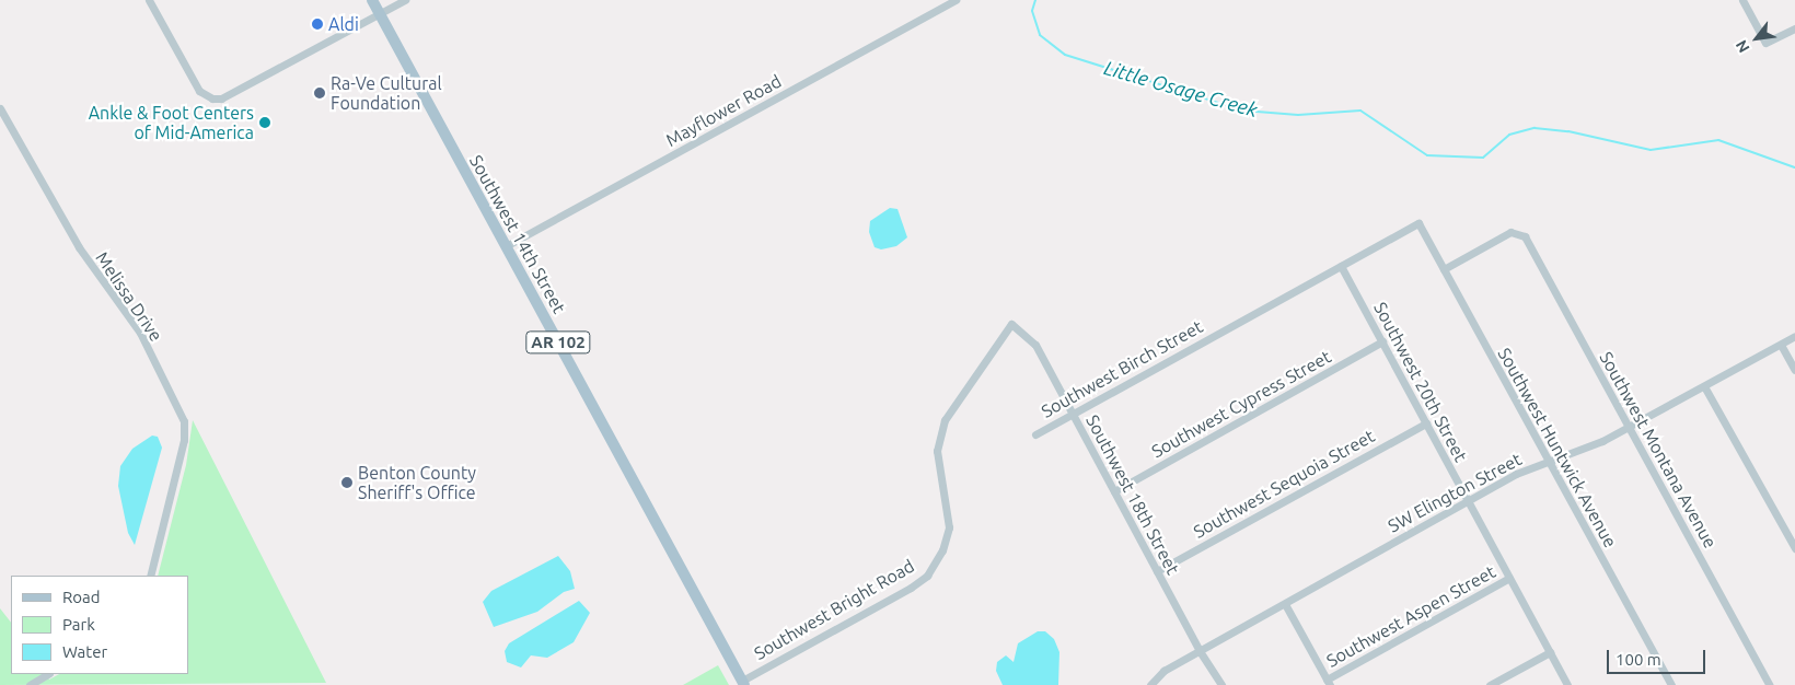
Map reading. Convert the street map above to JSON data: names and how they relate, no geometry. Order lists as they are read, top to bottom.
{
  "streets": {
    "main road": ["Southwest 14th Street", "AR 102"],
    "street": [
      "Mayflower Road",
      "Melissa Drive",
      "Southwest Birch Street",
      "Southwest 20th Street",
      "Southwest Cypress Street",
      "Southwest Huntwick Avenue",
      "Southwest Montana Avenue",
      "Southwest Sequoia Street",
      "SW Elington Street",
      "Southwest 18th Street",
      "Southwest Bright Road",
      "Southwest Aspen Street"
    ]
  },
  "crossings": [
    ["Mayflower Road", "Southwest 14th Street"],
    ["Southwest 14th Street", "Southwest Bright Road"],
    ["Southwest Birch Street", "Southwest 20th Street"],
    ["Southwest Birch Street", "Southwest Huntwick Avenue"],
    ["Southwest Birch Street", "Southwest 18th Street"],
    ["Southwest 20th Street", "Southwest Cypress Street"],
    ["Southwest 20th Street", "Southwest Sequoia Street"],
    ["Southwest 20th Street", "SW Elington Street"],
    ["Southwest 20th Street", "Southwest Aspen Street"],
    ["Southwest Cypress Street", "Southwest 18th Street"],
    ["Southwest Huntwick Avenue", "Southwest Montana Avenue"],
    ["Southwest Huntwick Avenue", "SW Elington Street"],
    ["Southwest Montana Avenue", "SW Elington Street"],
    ["Southwest Sequoia Street", "Southwest 18th Street"],
    ["SW Elington Street", "Southwest 18th Street"],
    ["Southwest 18th Street", "Southwest Bright Road"]
  ],
  "water": ["Little Osage Creek"],
  "places": [
    "Aldi",
    "Ra-Ve Cultural Foundation",
    "Ankle & Foot Centers of Mid-America",
    "Benton County Sheriff's Office"
  ],
  "legend": ["Road", "Park", "Water"],
  "scale_bar": "100 m",
  "north": "bottom left"
}
